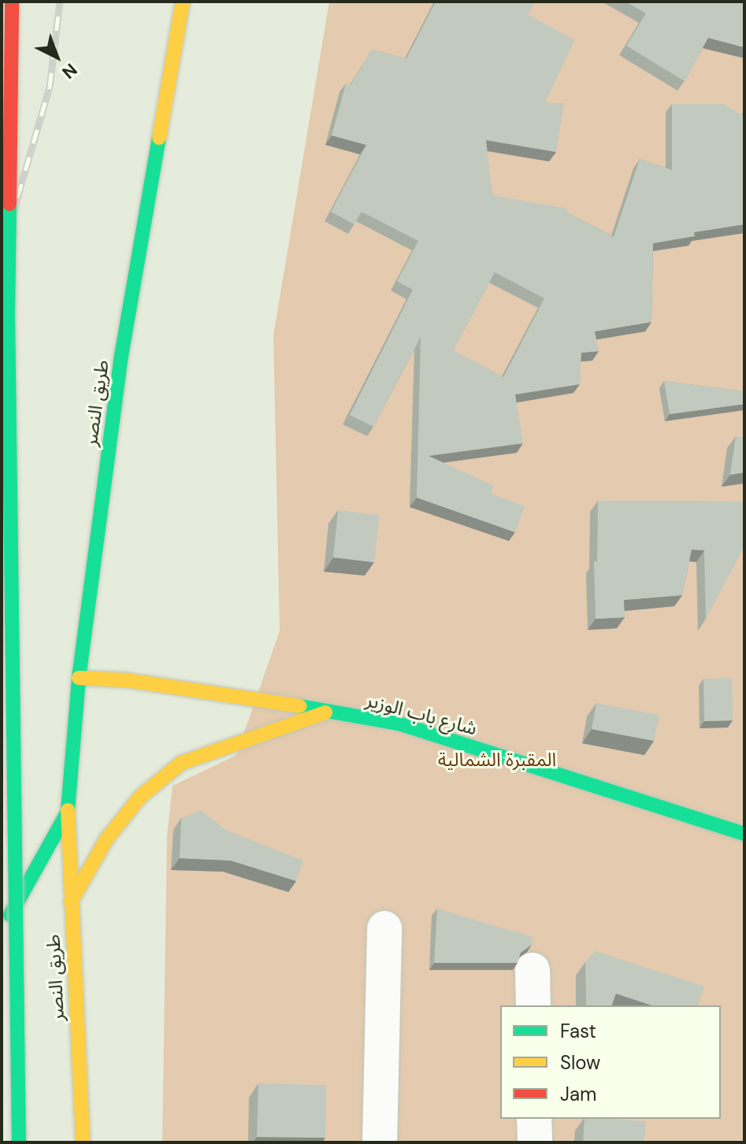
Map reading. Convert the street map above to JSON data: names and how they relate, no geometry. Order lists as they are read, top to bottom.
{
  "streets": {
    "main road": ["طريق النصر", "شارع باب الوزير"]
  },
  "crossings": [
    ["طريق النصر", "شارع باب الوزير"]
  ],
  "parks": ["المقبرة الشمالية"],
  "legend": ["Fast", "Slow", "Jam"],
  "north": "bottom right"
}
